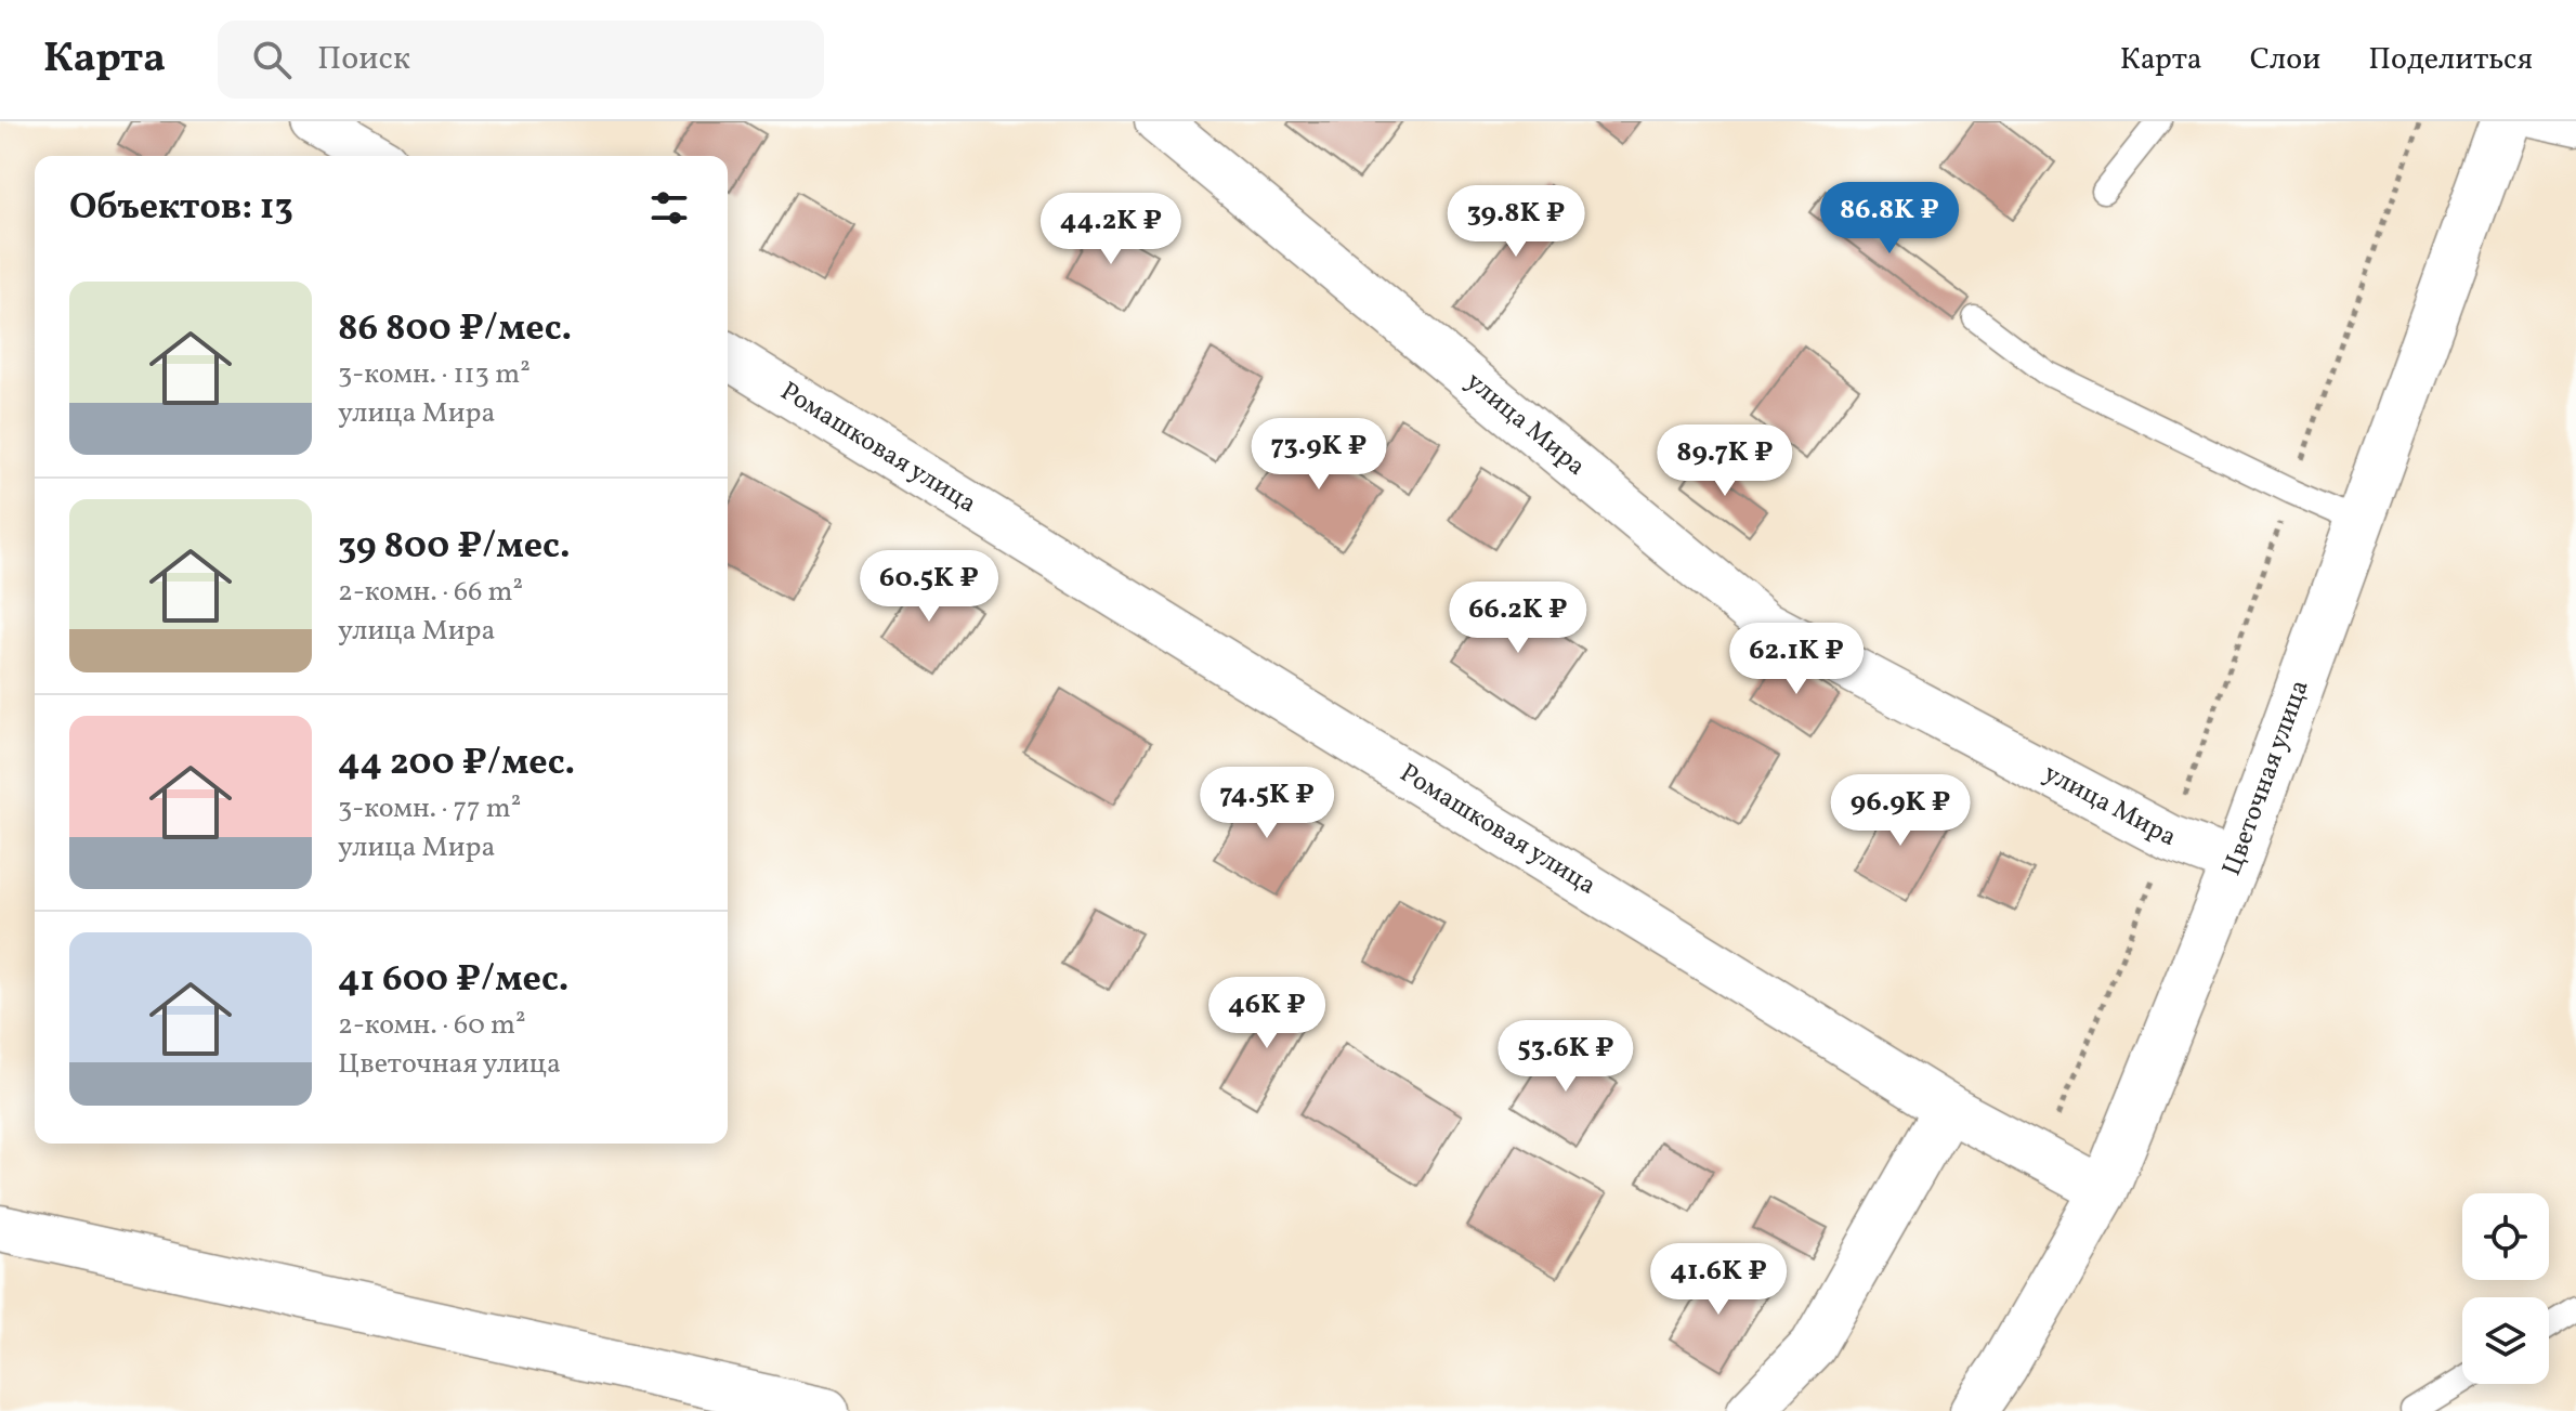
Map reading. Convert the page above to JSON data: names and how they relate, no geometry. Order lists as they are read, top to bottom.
{
  "streets": {
    "main road": ["Цветочная улица"],
    "street": ["улица Мира", "Ромашковая улица"]
  },
  "crossings": [
    ["улица Мира", "Цветочная улица"],
    ["Ромашковая улица", "Цветочная улица"]
  ],
  "page": {
    "header": "Карта",
    "search": "Поиск",
    "nav": ["Карта", "Слои", "Поделиться"],
    "heading": "Объектов: 13",
    "price": [
      "86.8K ₽",
      "39.8K ₽",
      "44.2K ₽",
      "73.9K ₽",
      "89.7K ₽",
      "60.5K ₽",
      "66.2K ₽",
      "62.1K ₽",
      "74.5K ₽",
      "96.9K ₽",
      "46K ₽",
      "53.6K ₽",
      "41.6K ₽"
    ],
    "list": [
      {
        "name": "86 800 ₽/мес.",
        "note": "3-комн. · 113 m² · улица Мира"
      },
      {
        "name": "39 800 ₽/мес.",
        "note": "2-комн. · 66 m² · улица Мира"
      },
      {
        "name": "44 200 ₽/мес.",
        "note": "3-комн. · 77 m² · улица Мира"
      },
      {
        "name": "41 600 ₽/мес.",
        "note": "2-комн. · 60 m² · Цветочная улица"
      }
    ]
  }
}
